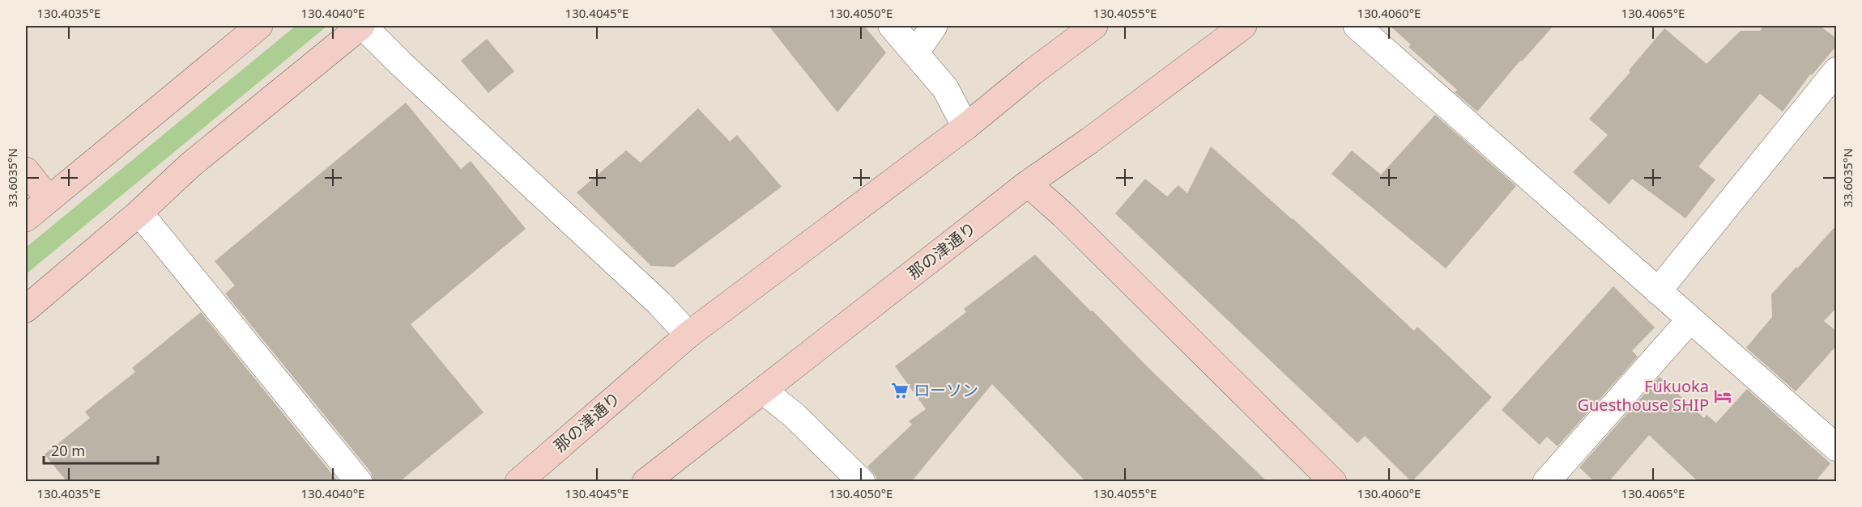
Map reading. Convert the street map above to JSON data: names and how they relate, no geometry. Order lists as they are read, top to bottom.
{
  "streets": {
    "main road": ["那の津通り"]
  },
  "places": {
    "supermarket": ["ローソン"],
    "hotel": ["Fukuoka Guesthouse SHIP"]
  },
  "scale_bar": "20 m",
  "coordinates": [
    "130.4035°E",
    "130.4040°E",
    "130.4045°E",
    "130.4050°E",
    "130.4055°E",
    "130.4060°E",
    "130.4065°E",
    "33.6035°N"
  ]
}
